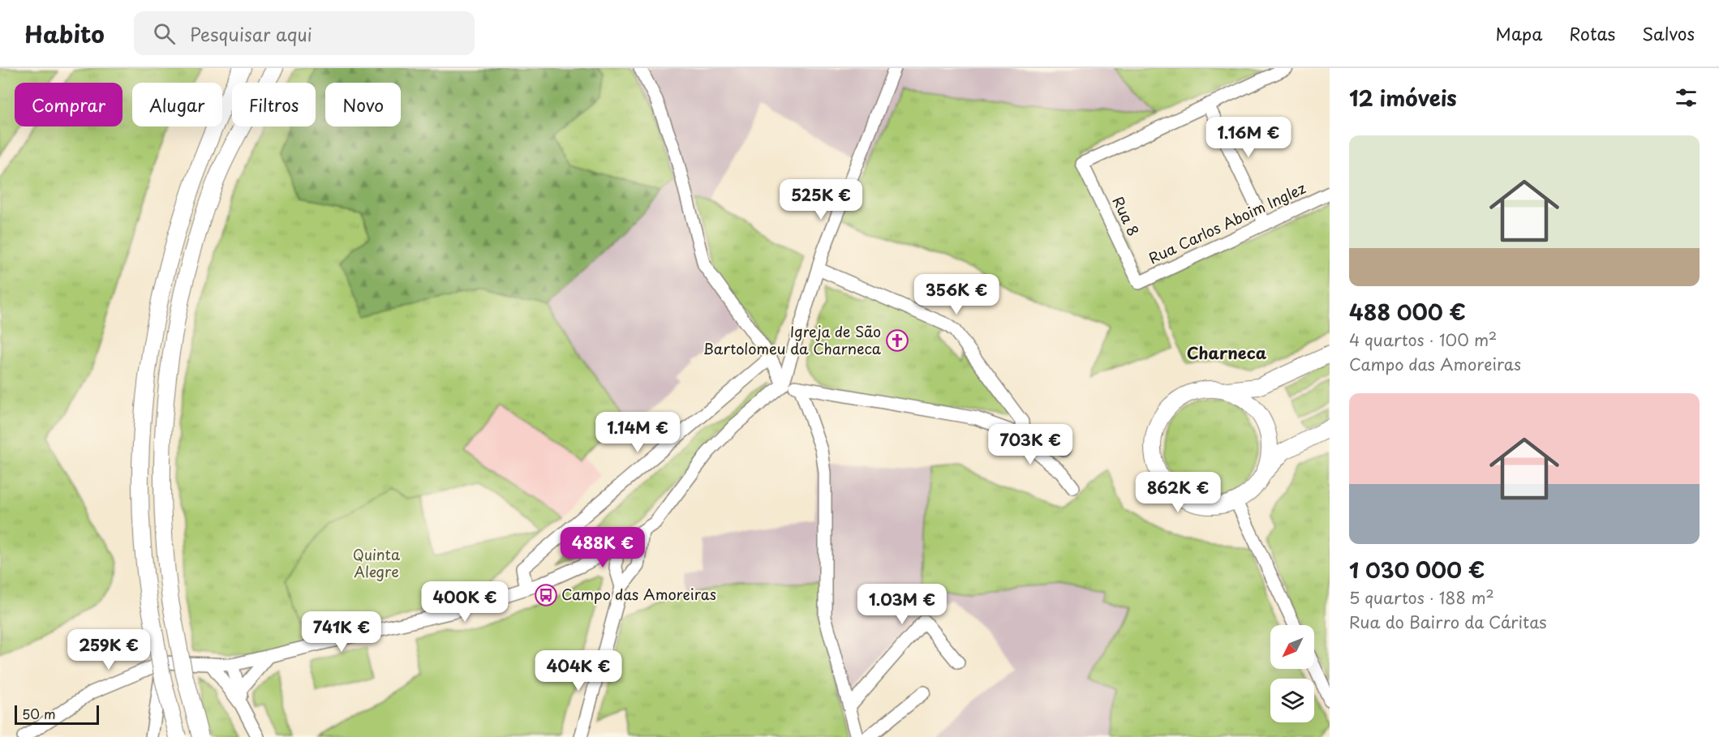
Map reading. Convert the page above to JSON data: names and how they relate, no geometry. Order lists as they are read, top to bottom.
{
  "streets": {
    "street": ["Rua 8", "Rua Carlos Aboim Inglez"]
  },
  "crossings": [
    ["Rua 8", "Rua Carlos Aboim Inglez"]
  ],
  "districts": ["Charneca"],
  "parks": ["Quinta Alegre"],
  "places": {
    "church": ["Igreja de São Bartolomeu da Charneca"],
    "bus stop": ["Campo das Amoreiras"]
  },
  "scale_bar": "50 m",
  "north": "bottom left",
  "page": {
    "header": "Habito",
    "search": "Pesquisar aqui",
    "nav": ["Mapa", "Rotas", "Salvos"],
    "heading": "12 imóveis",
    "chip": [
      "Comprar",
      "Alugar",
      "Filtros",
      "Novo"
    ],
    "price": [
      "1.16M €",
      "525K €",
      "356K €",
      "1.14M €",
      "703K €",
      "862K €",
      "488K €",
      "400K €",
      "1.03M €",
      "741K €",
      "259K €",
      "404K €"
    ],
    "list": [
      {
        "name": "488 000 €",
        "note": "4 quartos · 100 m² · Campo das Amoreiras"
      },
      {
        "name": "1 030 000 €",
        "note": "5 quartos · 188 m² · Rua do Bairro da Cáritas"
      }
    ],
    "scale": "50 m"
  }
}
